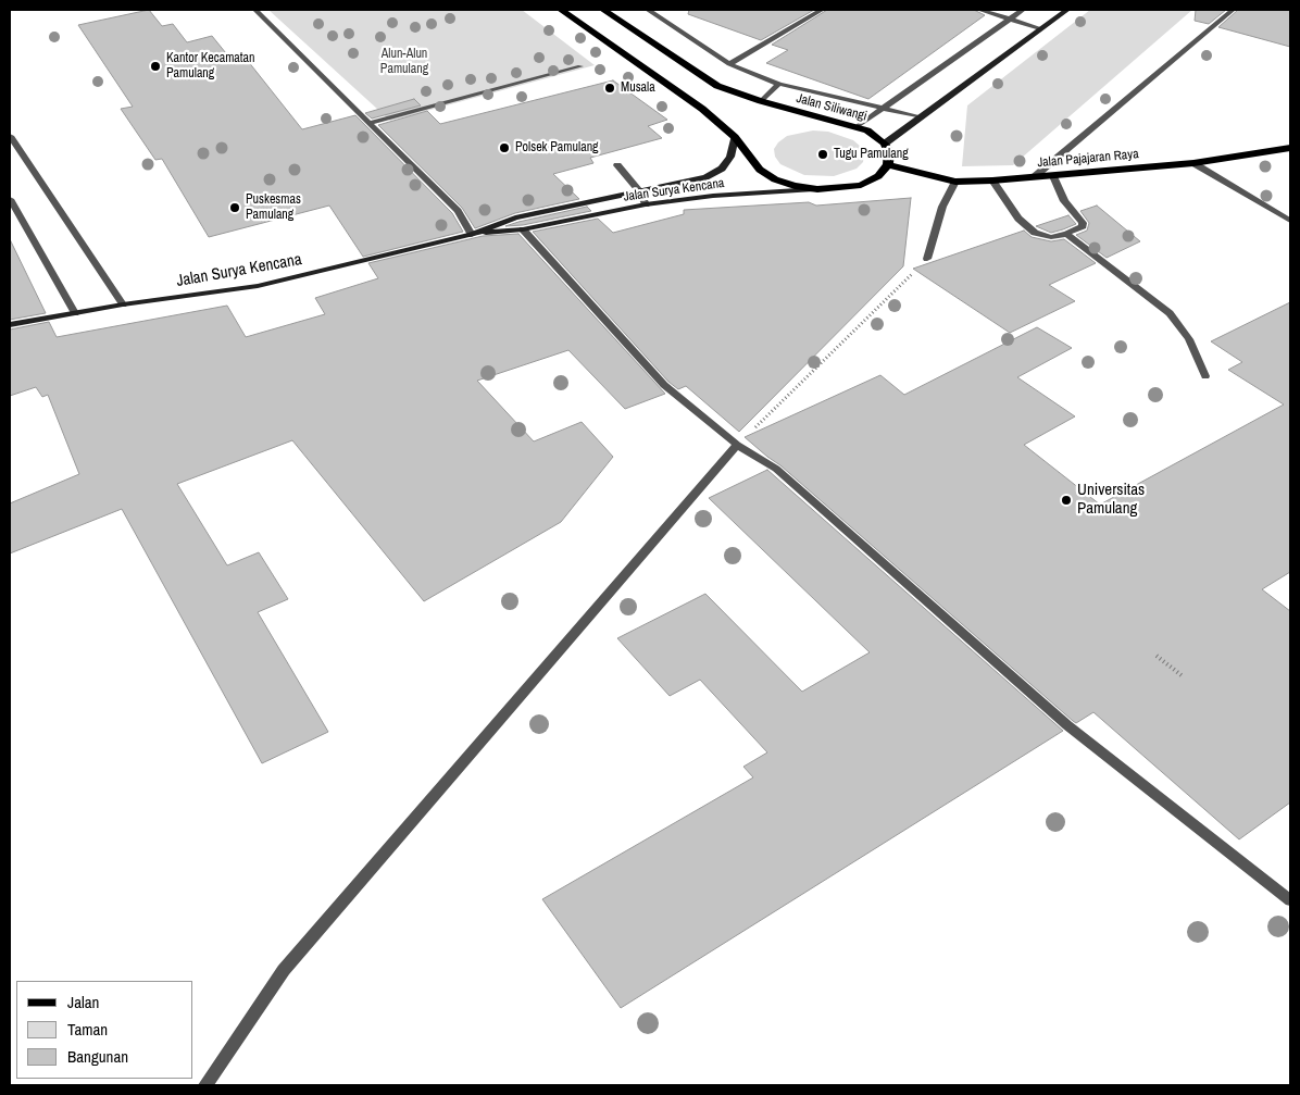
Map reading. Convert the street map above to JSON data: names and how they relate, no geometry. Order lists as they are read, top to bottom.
{
  "streets": {
    "main road": ["Jalan Siliwangi", "Jalan Pajajaran Raya", "Jalan Surya Kencana"]
  },
  "parks": ["Alun-Alun Pamulang"],
  "places": [
    "Kantor Kecamatan Pamulang",
    "Musala",
    "Polsek Pamulang",
    "Tugu Pamulang",
    "Puskesmas Pamulang",
    "Universitas Pamulang"
  ],
  "legend": ["Jalan", "Taman", "Bangunan"]
}
